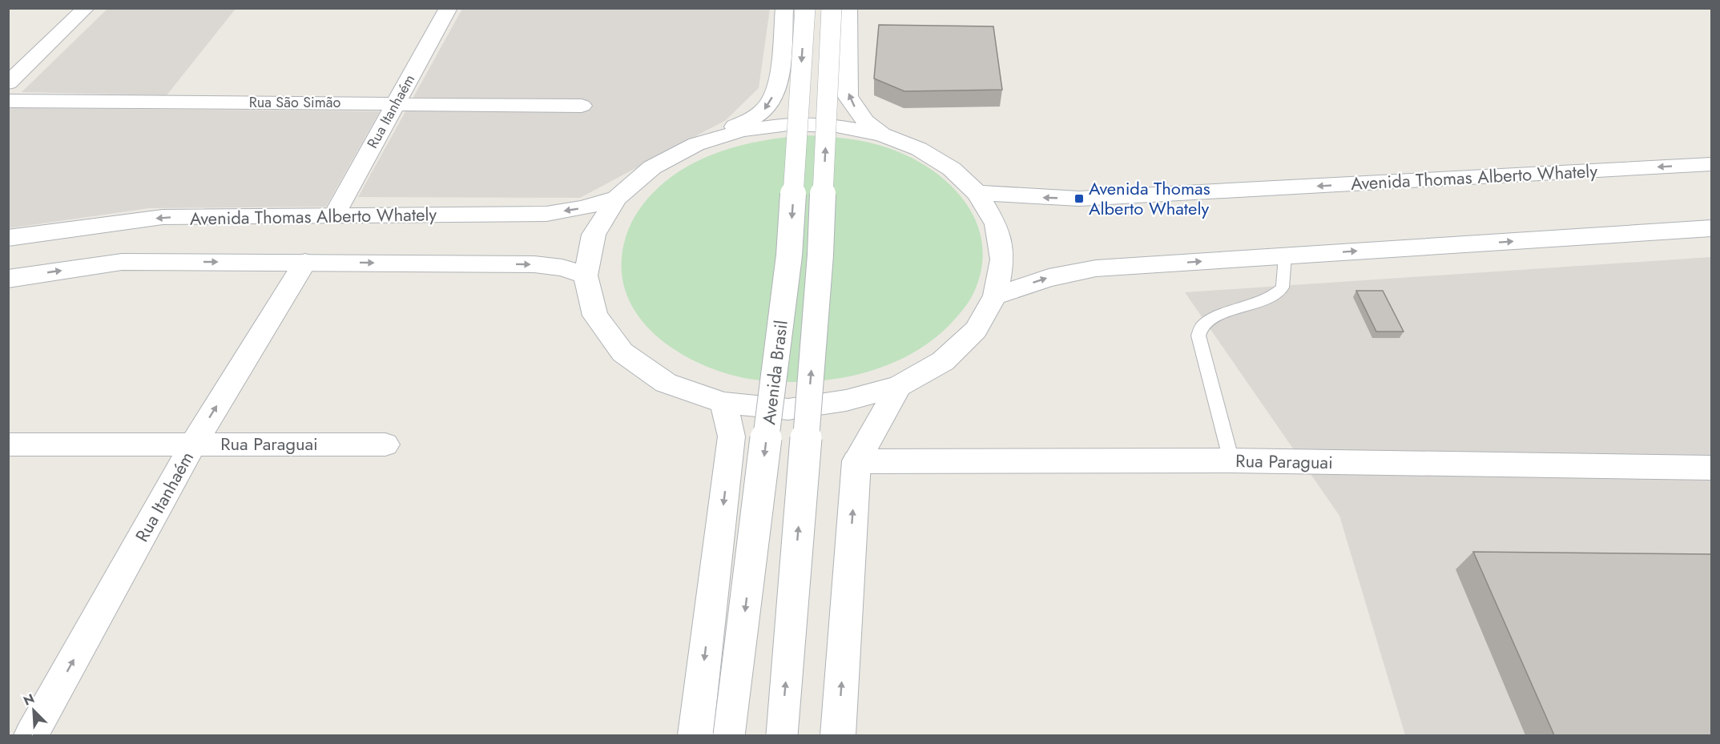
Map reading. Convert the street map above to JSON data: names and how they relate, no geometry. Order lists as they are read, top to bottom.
{
  "streets": {
    "main road": [
      "Rua São Simão",
      "Rua Itanhaém",
      "Avenida Thomas Alberto Whately",
      "Avenida Brasil",
      "Rua Paraguai"
    ]
  },
  "crossings": [
    ["Rua São Simão", "Rua Itanhaém"],
    ["Rua Itanhaém", "Avenida Thomas Alberto Whately"],
    ["Rua Itanhaém", "Rua Paraguai"]
  ],
  "one_way": ["Rua Itanhaém"],
  "places": {
    "transit": ["Avenida Thomas Alberto Whately"]
  },
  "north": "top left"
}
